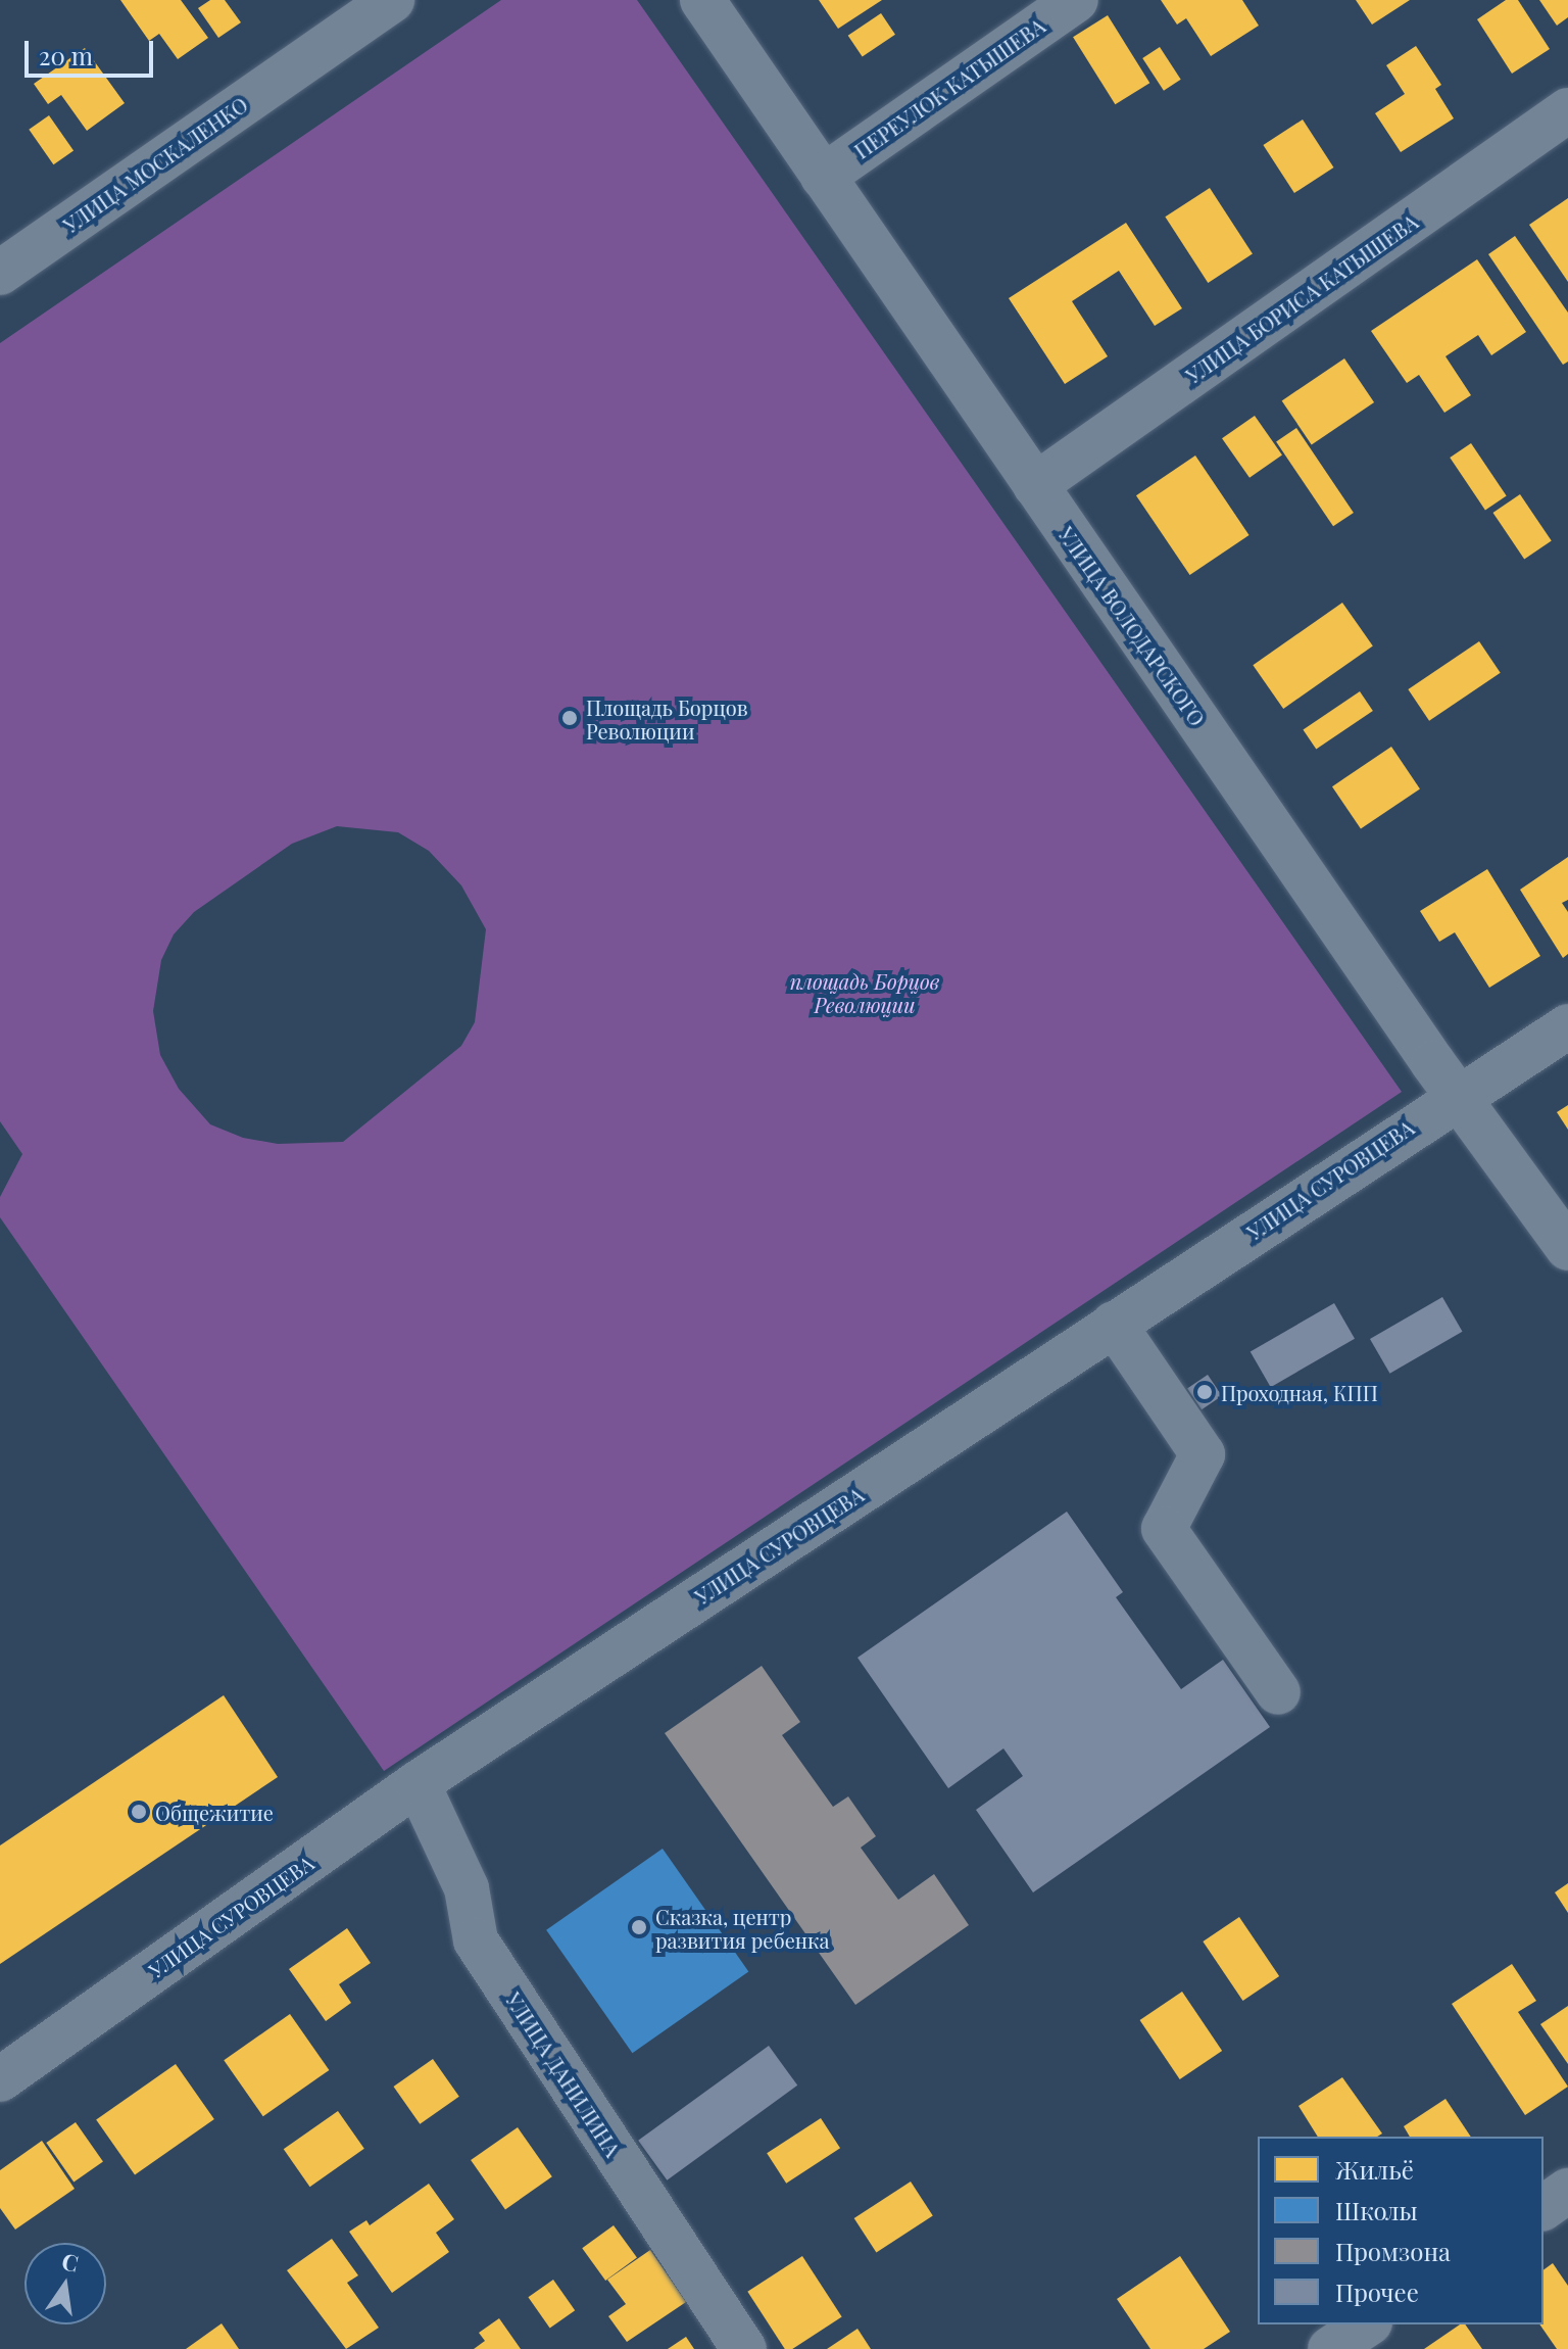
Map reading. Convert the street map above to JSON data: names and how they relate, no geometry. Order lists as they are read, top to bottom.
{
  "streets": {
    "street": [
      "ПЕРЕУЛОК КАТЫШЕВА",
      "УЛИЦА МОСКАЛЕНКО",
      "УЛИЦА БОРИСА КАТЫШЕВА",
      "УЛИЦА ВОЛОДАРСКОГО",
      "УЛИЦА СУРОВЦЕВА",
      "УЛИЦА ДАНИЛИНА"
    ]
  },
  "crossings": [
    ["ПЕРЕУЛОК КАТЫШЕВА", "УЛИЦА ВОЛОДАРСКОГО"],
    ["УЛИЦА БОРИСА КАТЫШЕВА", "УЛИЦА ВОЛОДАРСКОГО"],
    ["УЛИЦА ВОЛОДАРСКОГО", "УЛИЦА СУРОВЦЕВА"],
    ["УЛИЦА СУРОВЦЕВА", "УЛИЦА ДАНИЛИНА"]
  ],
  "parks": ["площадь Борцов Революции"],
  "places": [
    "Площадь Борцов Революции",
    "Проходная, КПП",
    "Общежитие",
    "Сказка, центр развития ребенка"
  ],
  "legend": [
    "Жильё",
    "Школы",
    "Промзона",
    "Прочее"
  ],
  "scale_bar": "20 m",
  "north": "top"
}
